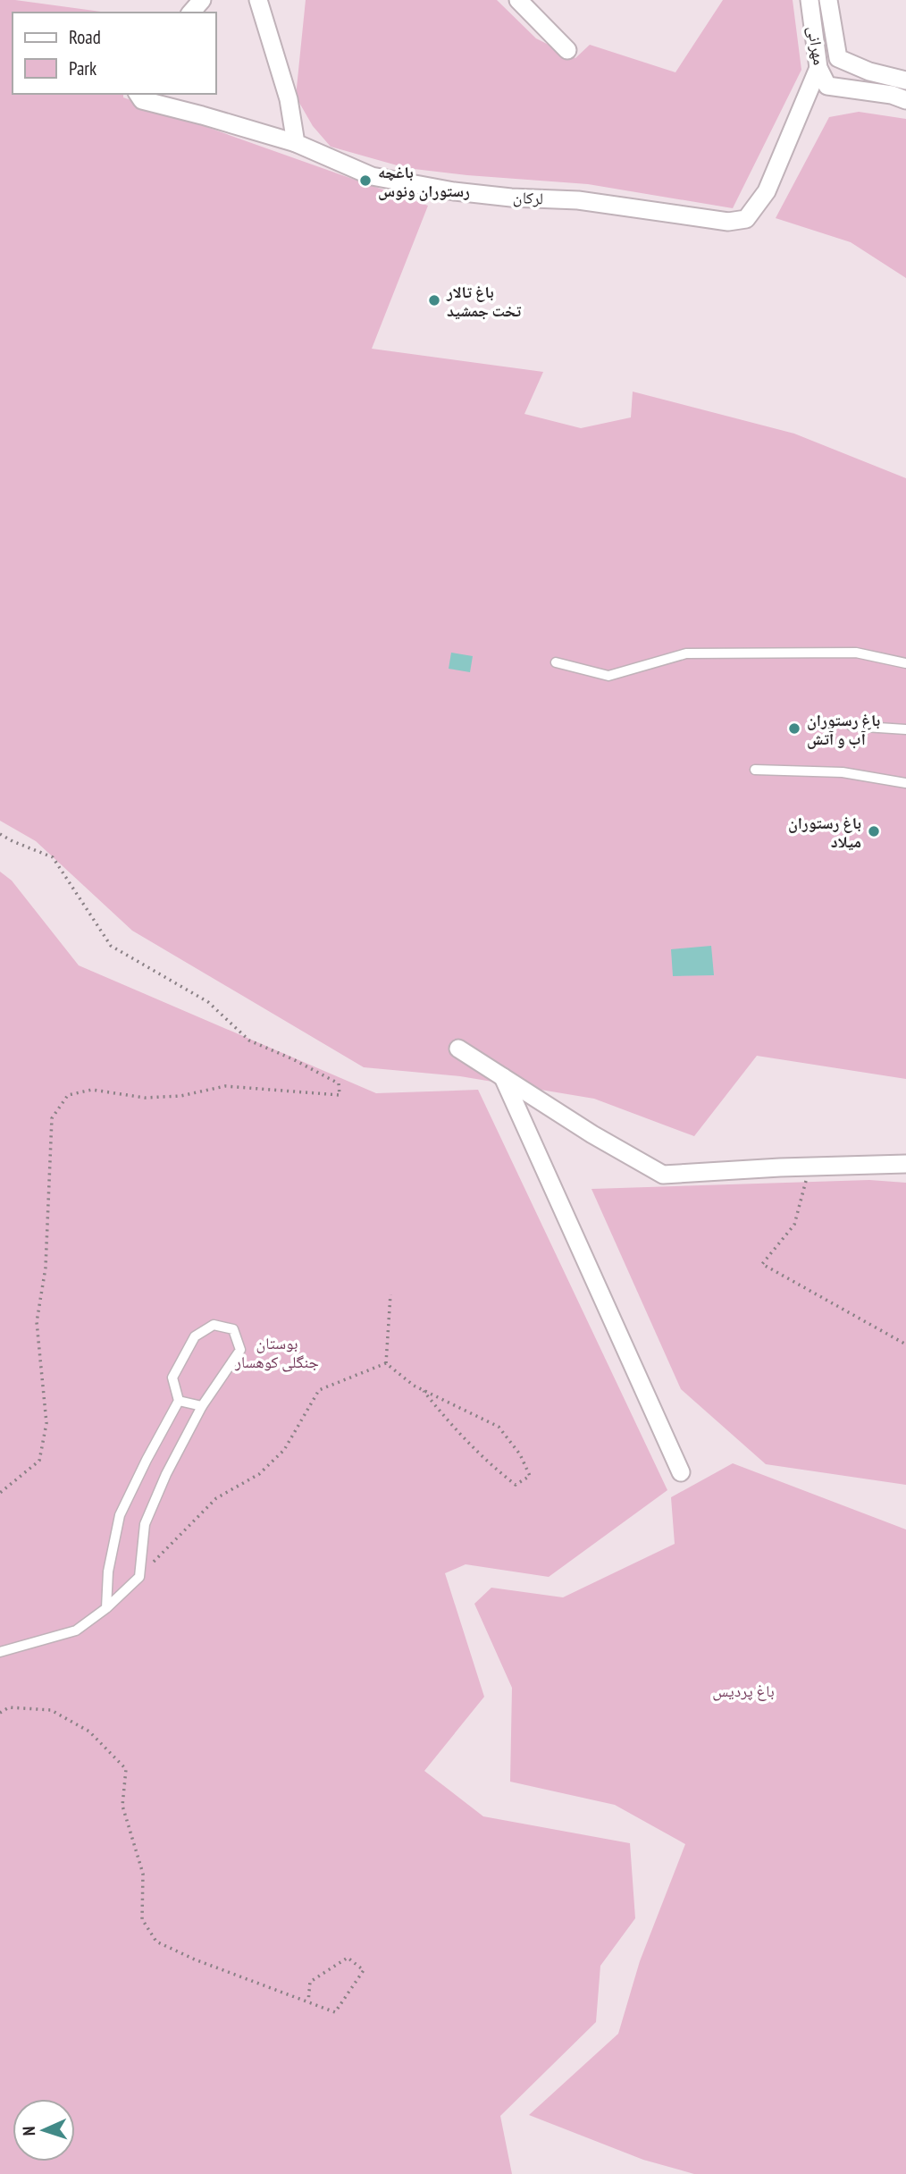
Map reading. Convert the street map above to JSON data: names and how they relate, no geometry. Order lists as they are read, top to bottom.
{
  "streets": {
    "street": ["مهرانی", "لرکان"]
  },
  "crossings": [
    ["مهرانی", "لرکان"]
  ],
  "parks": ["بوستان جنگلی کوهسار", "باغ پردیس"],
  "places": [
    "باغچه رستوران ونوس",
    "باغ تالار تخت جمشید",
    "باغ رستوران آب و آتش",
    "باغ رستوران میلاد"
  ],
  "legend": ["Road", "Park"],
  "north": "left"
}
